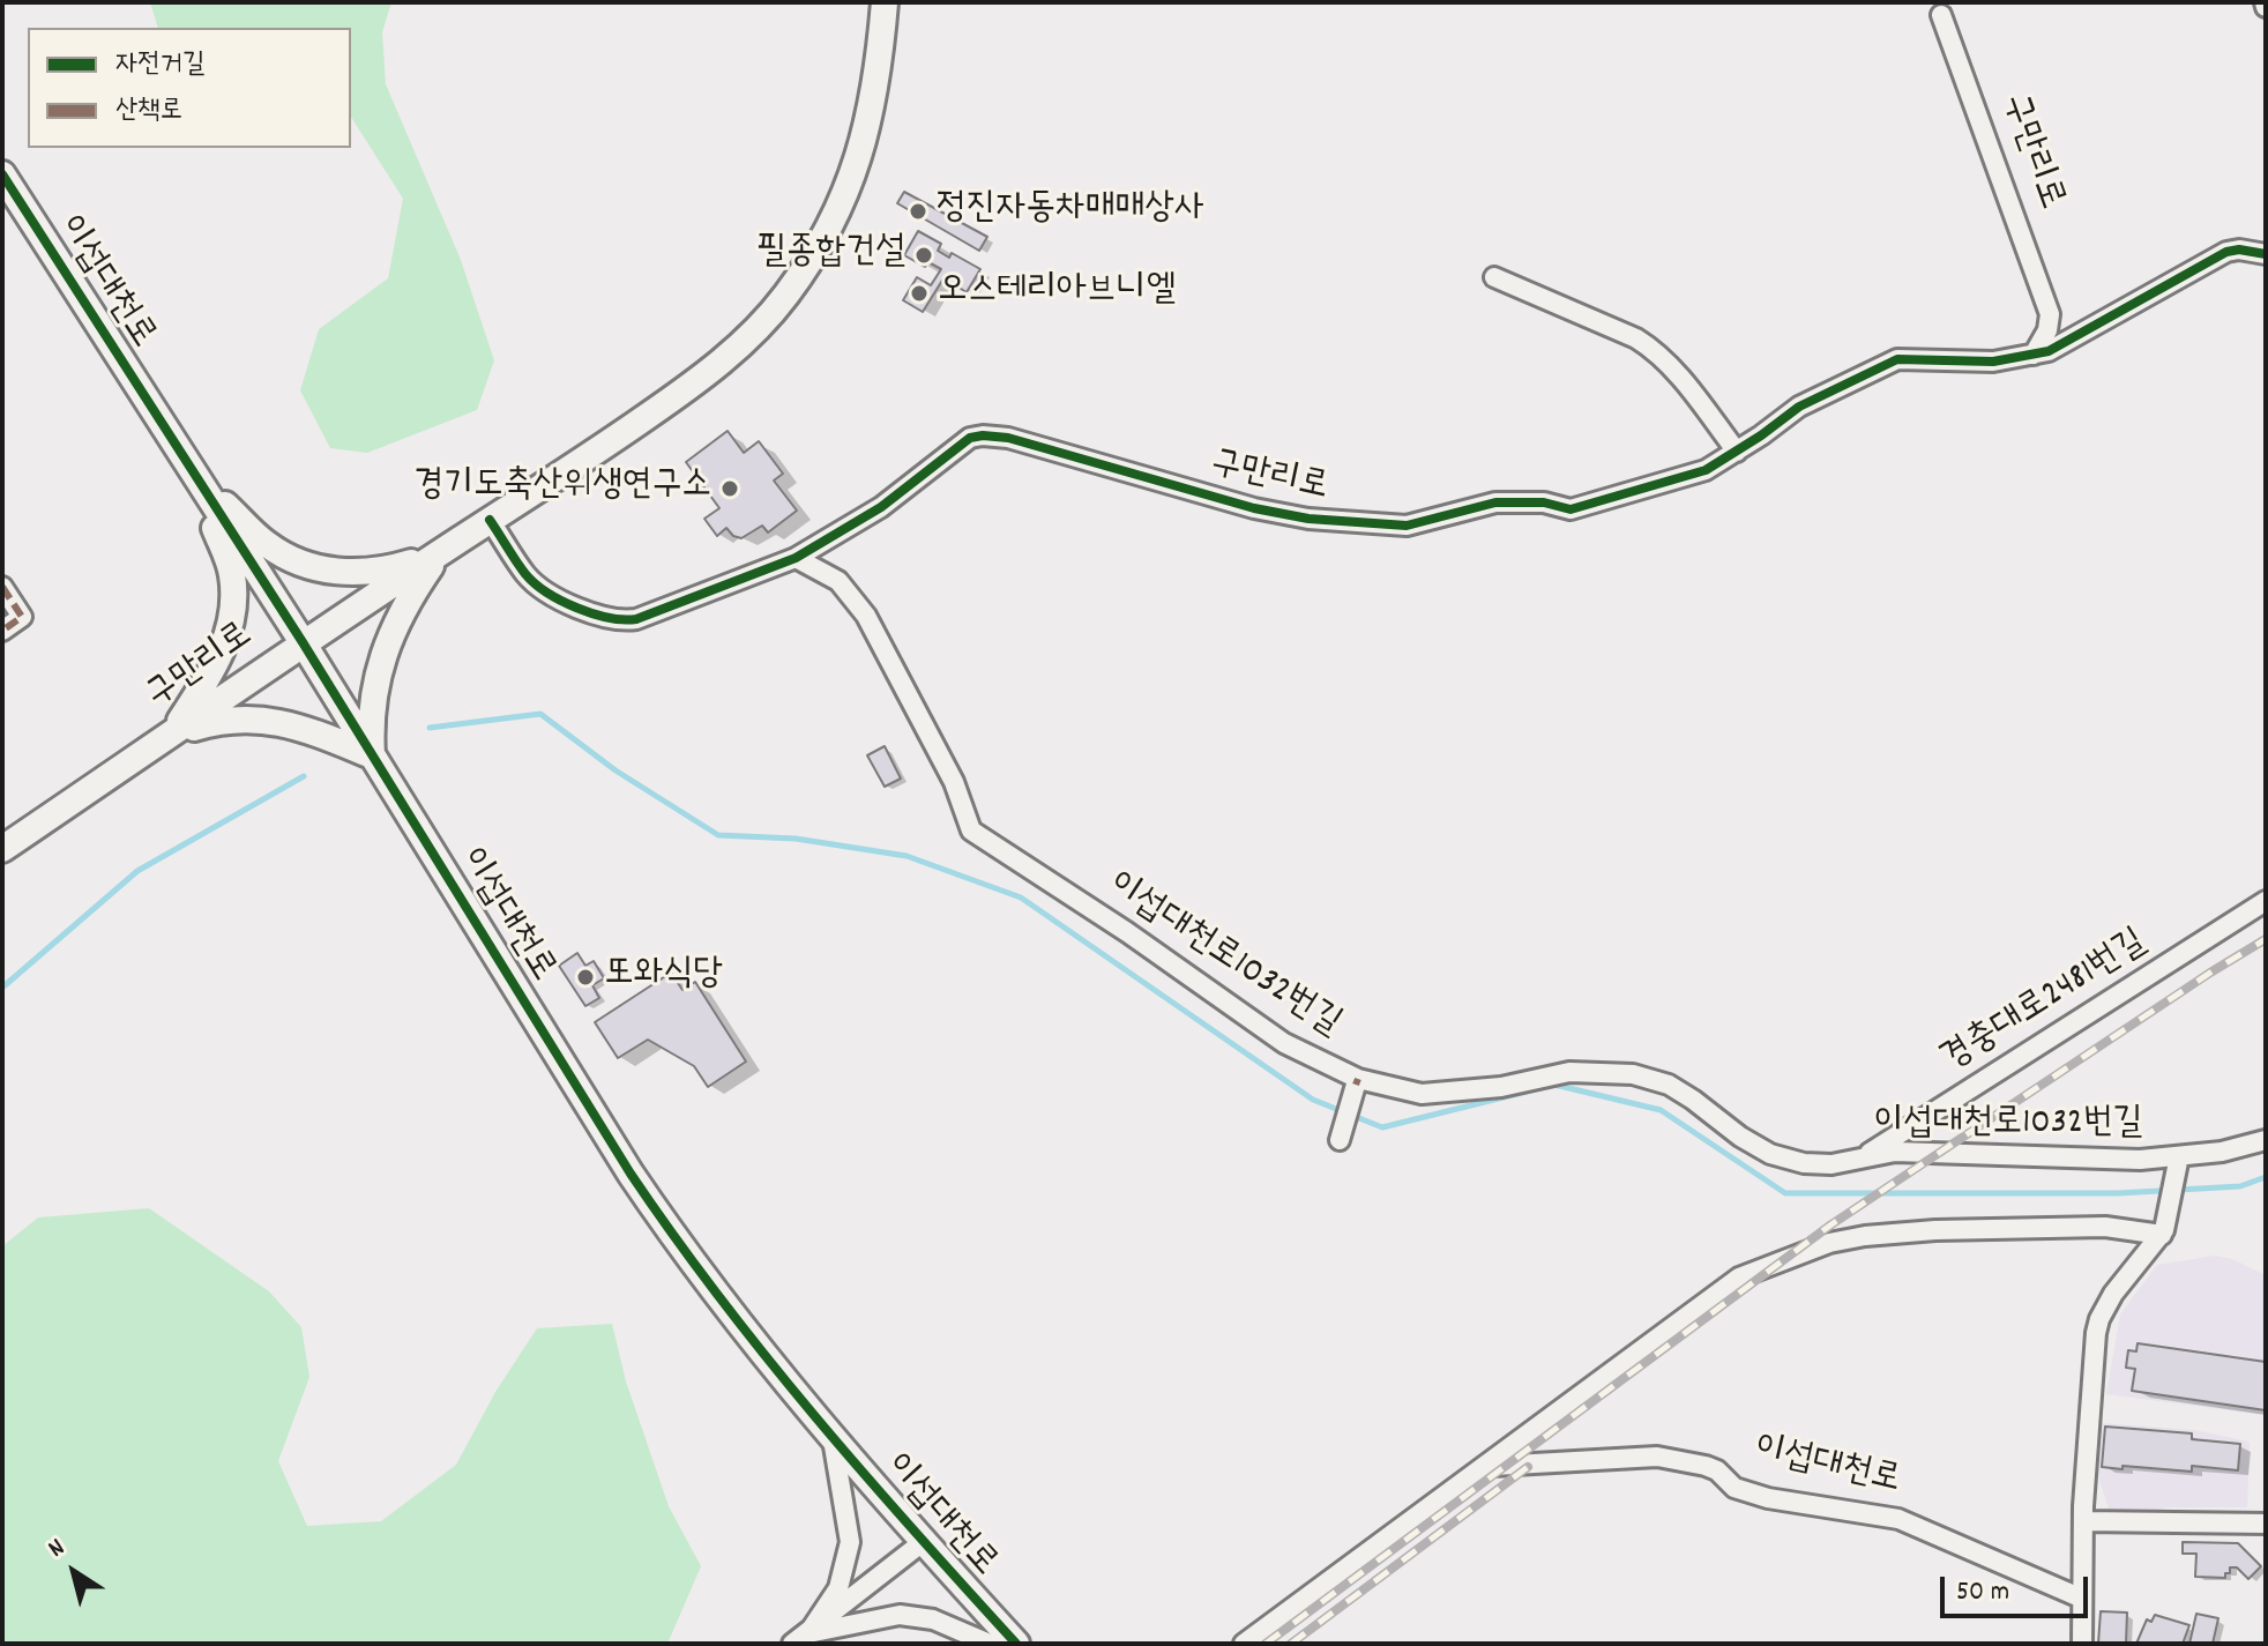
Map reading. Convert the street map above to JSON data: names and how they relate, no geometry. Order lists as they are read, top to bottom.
{
  "streets": {
    "street": [
      "구만리로",
      "이섭대천로",
      "이섭대천로1032번길",
      "경충대로2481번길"
    ]
  },
  "crossings": [
    ["구만리로", "이섭대천로"],
    ["구만리로", "이섭대천로1032번길"],
    ["이섭대천로", "이섭대천로1032번길"],
    ["이섭대천로1032번길", "경충대로2481번길"]
  ],
  "places": [
    "정진자동차매매상사",
    "필종합건설",
    "오스테리아브니엘",
    "경기도축산위생연구소",
    "또와식당"
  ],
  "legend": ["자전거길", "산책로"],
  "scale_bar": "50 m",
  "north": "top left"
}
